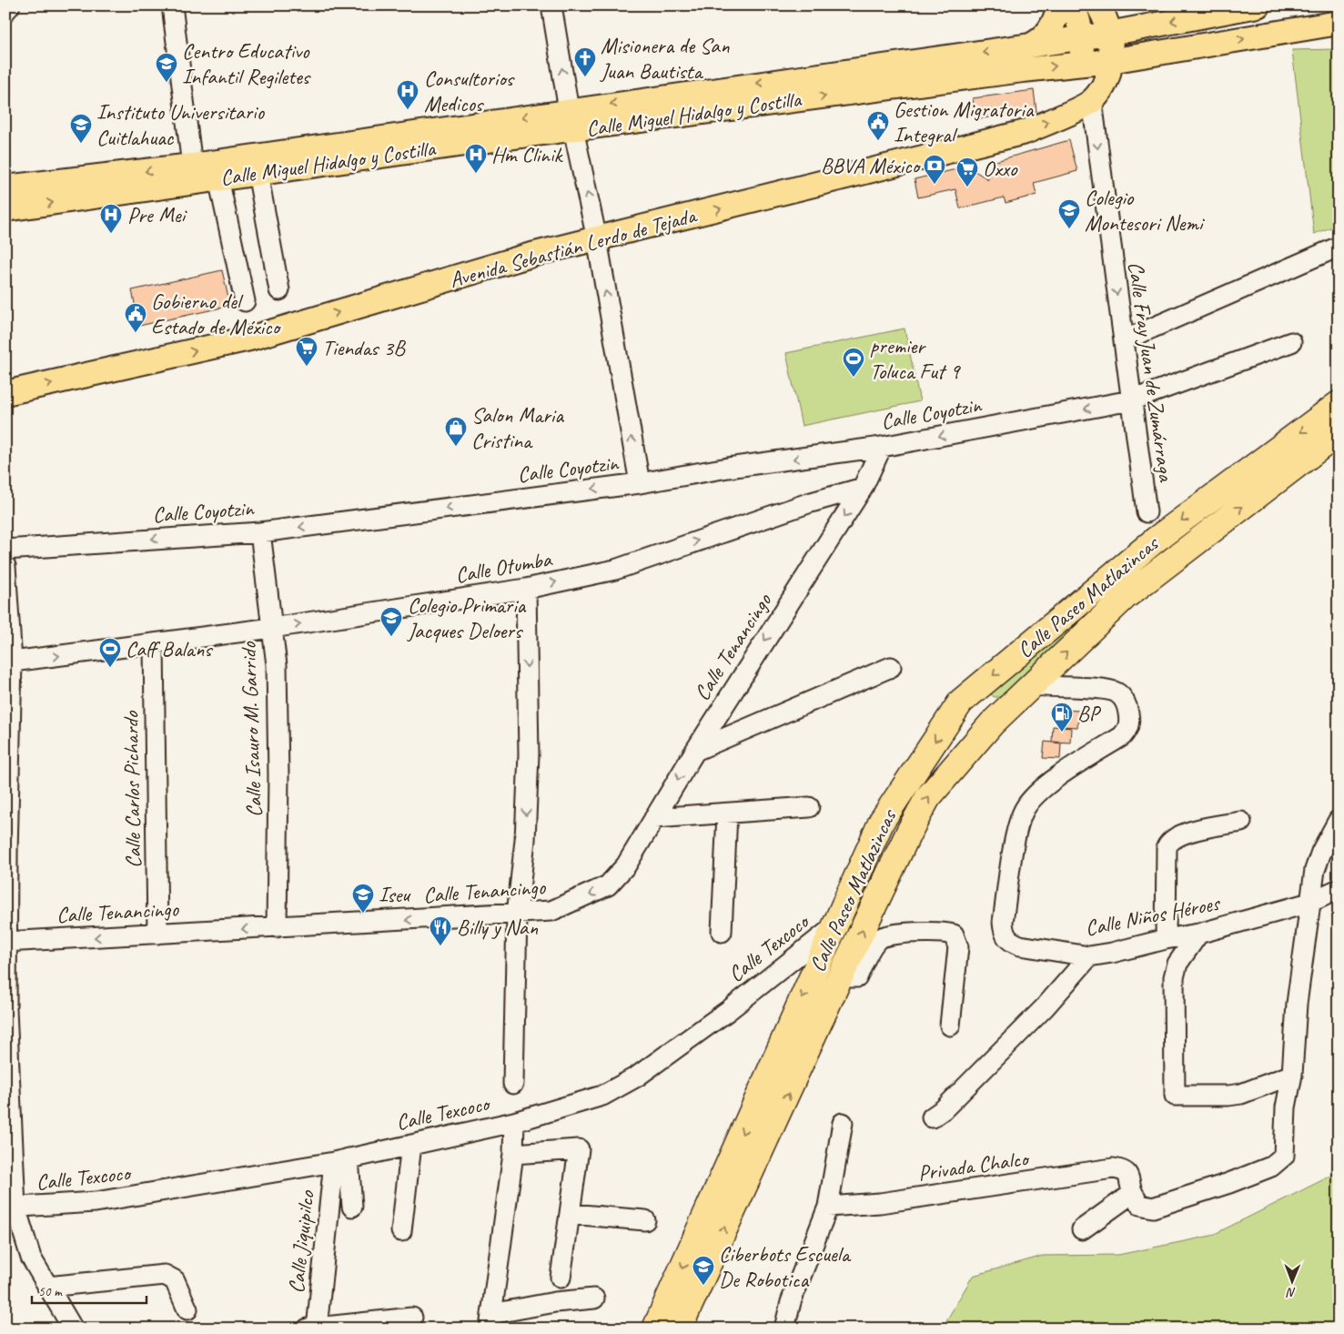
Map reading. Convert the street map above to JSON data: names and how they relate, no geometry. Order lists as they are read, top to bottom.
{
  "streets": {
    "highway": ["Calle Paseo Matlazincas"],
    "main road": ["Calle Miguel Hidalgo y Costilla", "Avenida Sebastián Lerdo de Tejada"],
    "street": [
      "Calle Fray Juan de Zumárraga",
      "Calle Coyotzin",
      "Calle Otumba",
      "Calle Tenancingo",
      "Calle Isauro M. Garrido",
      "Calle Carlos Pichardo",
      "Calle Niños Héroes",
      "Calle Texcoco",
      "Privada Chalco",
      "Calle Jiquipilco"
    ]
  },
  "crossings": [
    ["Avenida Sebastián Lerdo de Tejada", "Calle Fray Juan de Zumárraga"],
    ["Calle Fray Juan de Zumárraga", "Calle Coyotzin"],
    ["Calle Coyotzin", "Calle Tenancingo"],
    ["Calle Coyotzin", "Calle Isauro M. Garrido"],
    ["Calle Otumba", "Calle Tenancingo"],
    ["Calle Otumba", "Calle Isauro M. Garrido"],
    ["Calle Otumba", "Calle Carlos Pichardo"],
    ["Calle Paseo Matlazincas", "Calle Niños Héroes"],
    ["Calle Paseo Matlazincas", "Calle Texcoco"],
    ["Calle Tenancingo", "Calle Isauro M. Garrido"],
    ["Calle Tenancingo", "Calle Carlos Pichardo"],
    ["Calle Texcoco", "Calle Jiquipilco"]
  ],
  "one_way": [
    "Avenida Sebastián Lerdo de Tejada",
    "Calle Fray Juan de Zumárraga",
    "Calle Coyotzin",
    "Calle Otumba"
  ],
  "places": {
    "church": ["Misionera de San Juan Bautista"],
    "school or university": [
      "Centro Educativo Infantil Regiletes",
      "Instituto Universitario Cuitlahuac",
      "Colegio Montesori Nemi",
      "Colegio Primaria Jacques Deloers",
      "Iseu",
      "Ciberbots Escuela De Robotica"
    ],
    "hospital": ["Consultorios Medicos", "Hm Clinik", "Pre Mei"],
    "public building": ["Gestion Migratoria Integral", "Gobierno del Estado de México"],
    "bank": ["BBVA México"],
    "supermarket": ["Oxxo", "Tiendas 3B"],
    "sports": ["premier Toluca Fut 9", "Caff Balans"],
    "shop": ["Salon Maria Cristina"],
    "fuel station": ["BP"],
    "restaurant": ["Billy y Nan"]
  },
  "scale_bar": "50 m",
  "north": "bottom"
}
